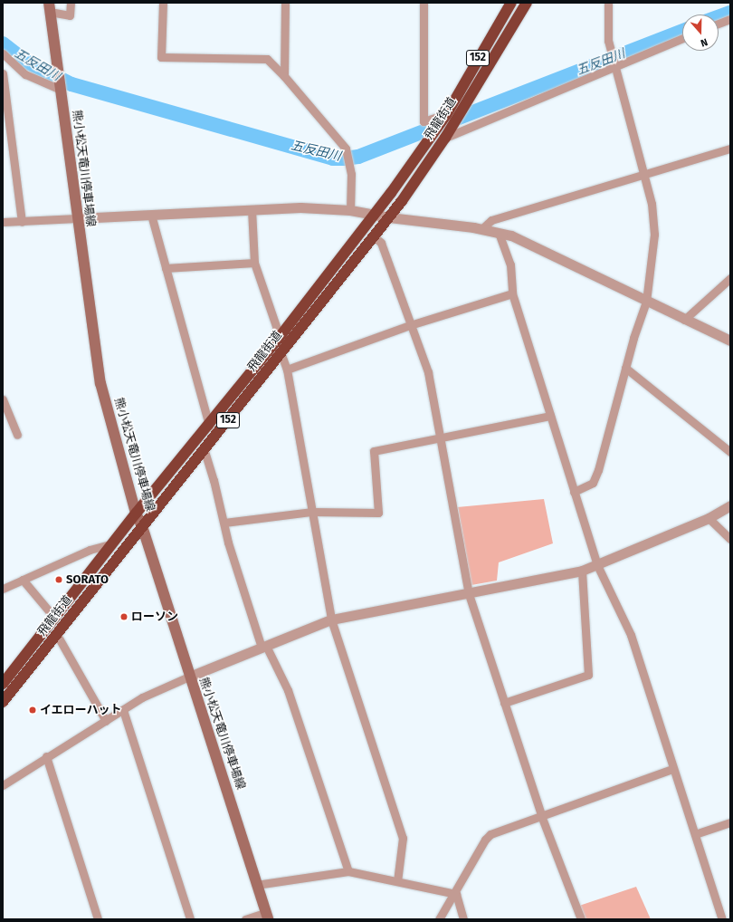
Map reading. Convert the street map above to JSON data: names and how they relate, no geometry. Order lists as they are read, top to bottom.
{
  "streets": {
    "highway": ["152", "飛龍街道"],
    "main road": ["熊小松天竜川停車場線"]
  },
  "crossings": [
    ["飛龍街道", "熊小松天竜川停車場線"]
  ],
  "water": ["五反田川"],
  "places": ["SORATO", "ローソン", "イエローハット"],
  "north": "bottom"
}
